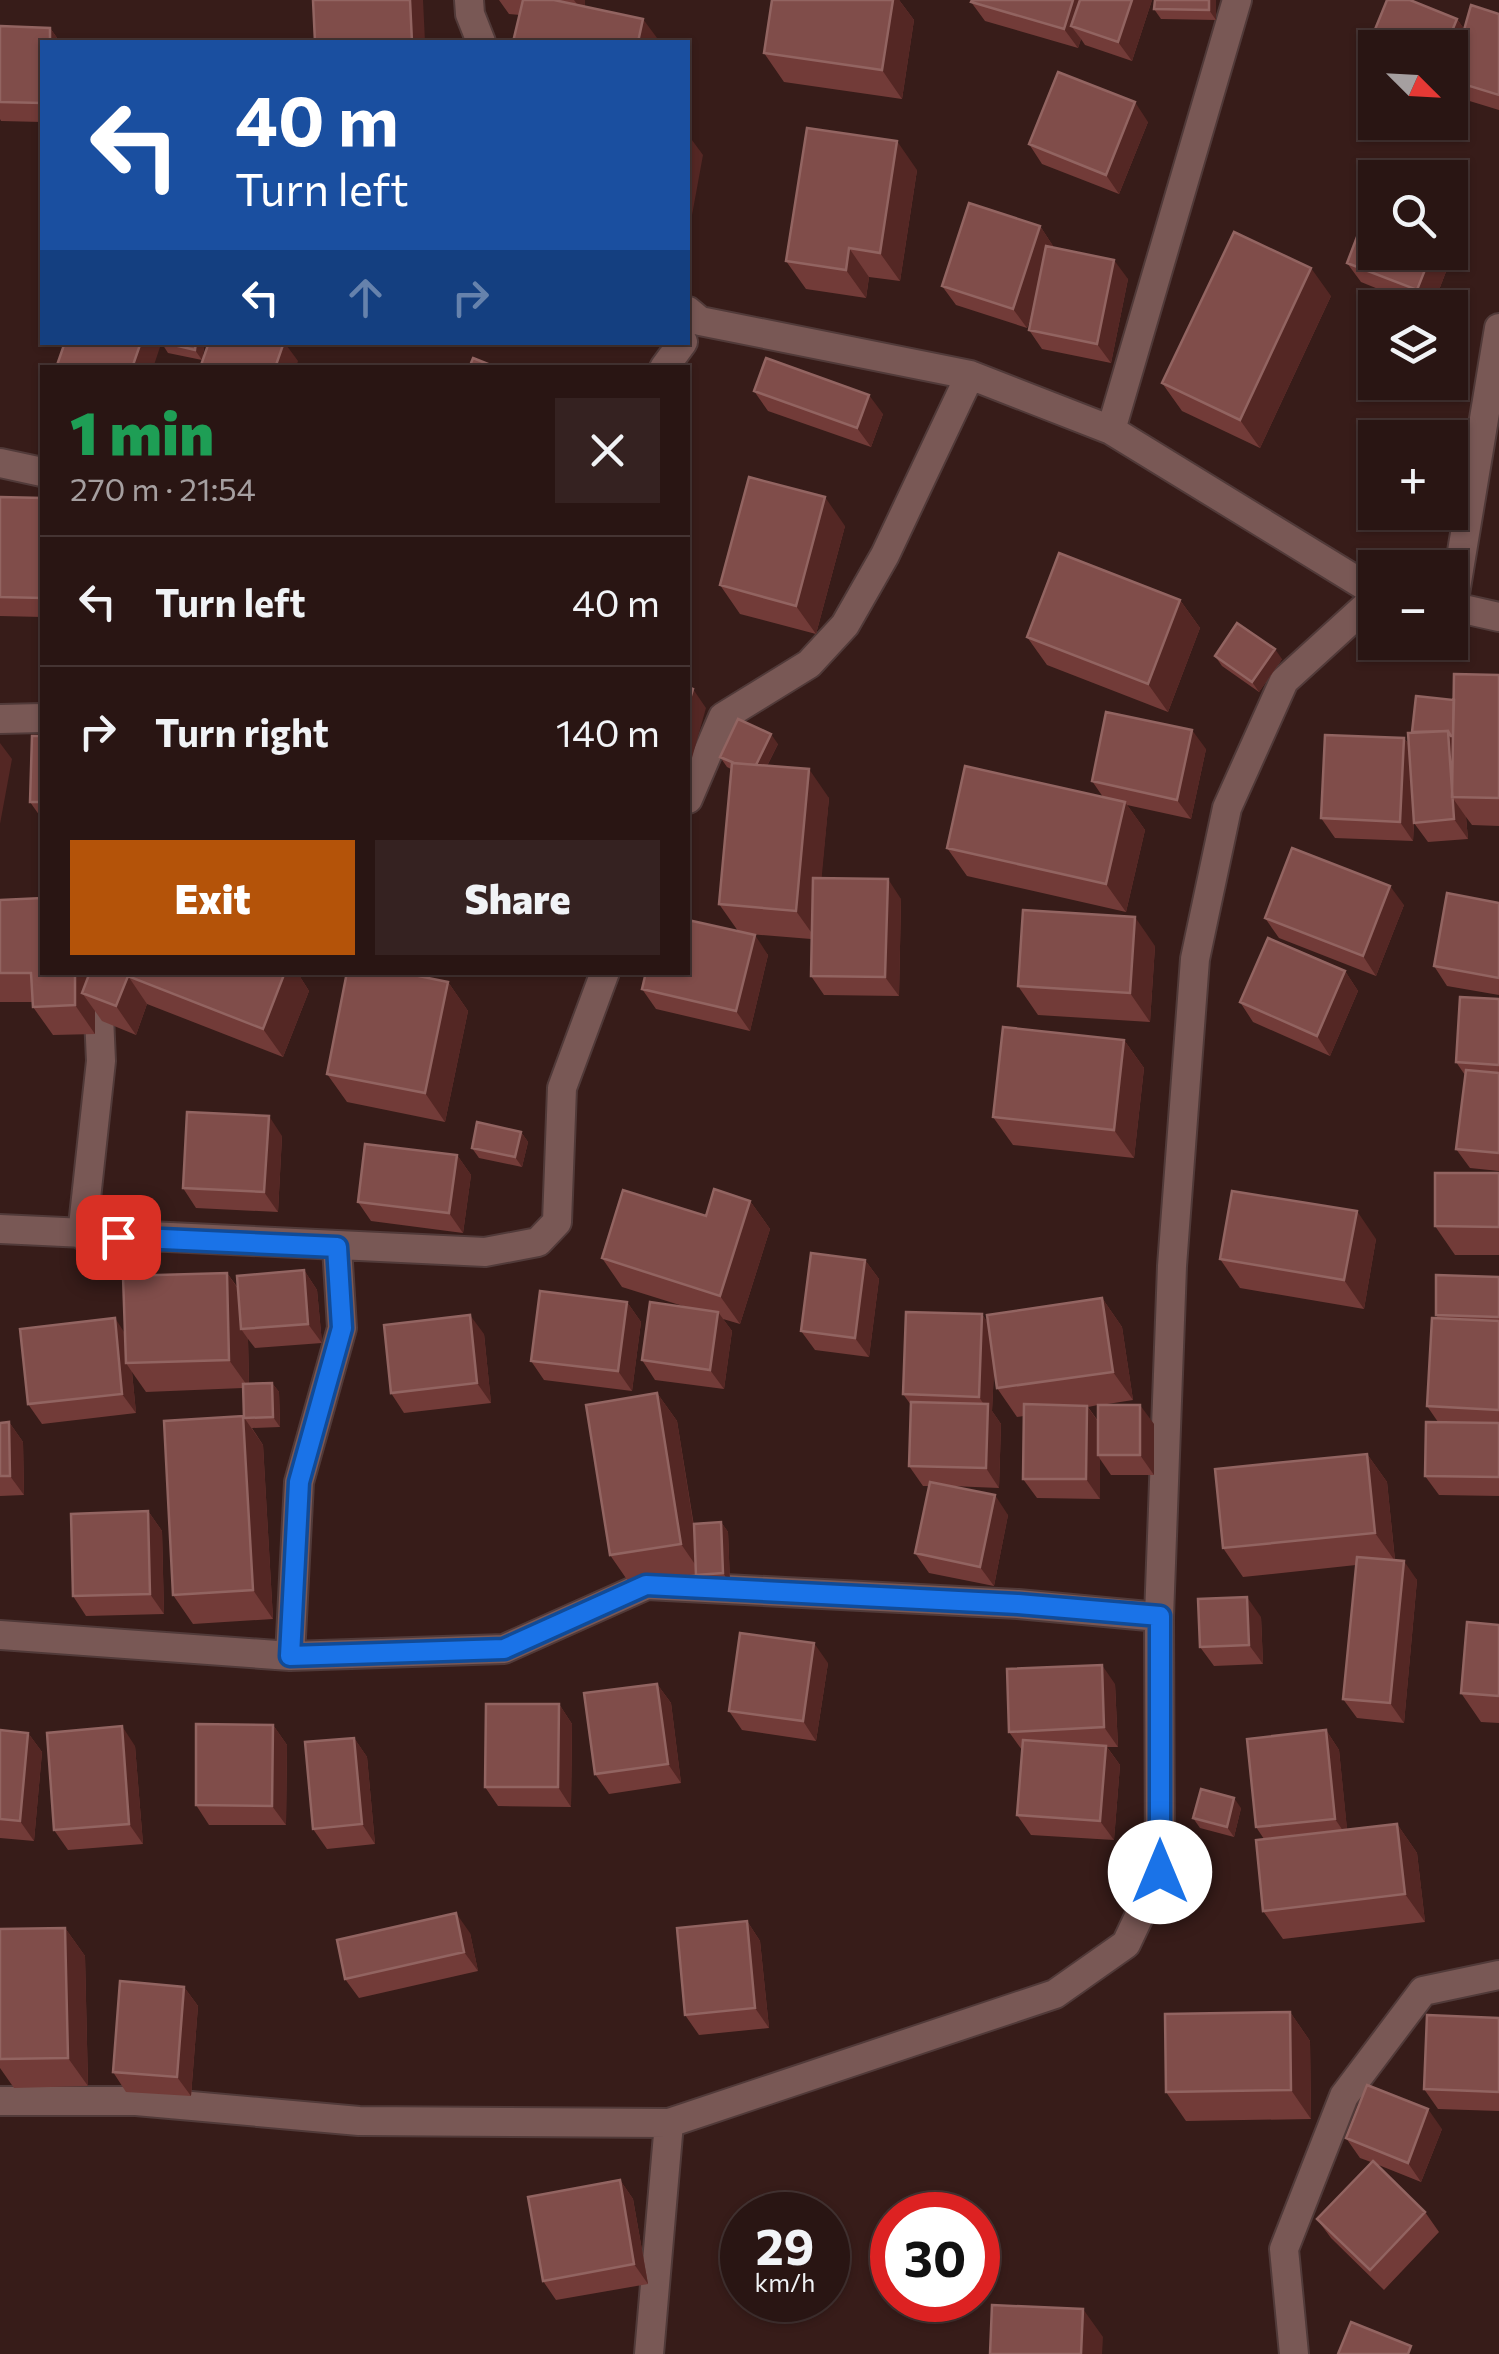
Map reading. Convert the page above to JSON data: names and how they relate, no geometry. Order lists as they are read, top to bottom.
{
  "north": "bottom right",
  "page": {
    "map_buttons": ["+", "−"],
    "turn": ["40 m", "Turn left"],
    "heading": ["1 min", "270 m · 21:54"],
    "list": [
      {
        "name": "Turn left",
        "value": "40 m"
      },
      {
        "name": "Turn right",
        "value": "140 m"
      }
    ],
    "buttons": ["Exit", "Share"],
    "speed": "29 km/h",
    "limit": "30"
  }
}
